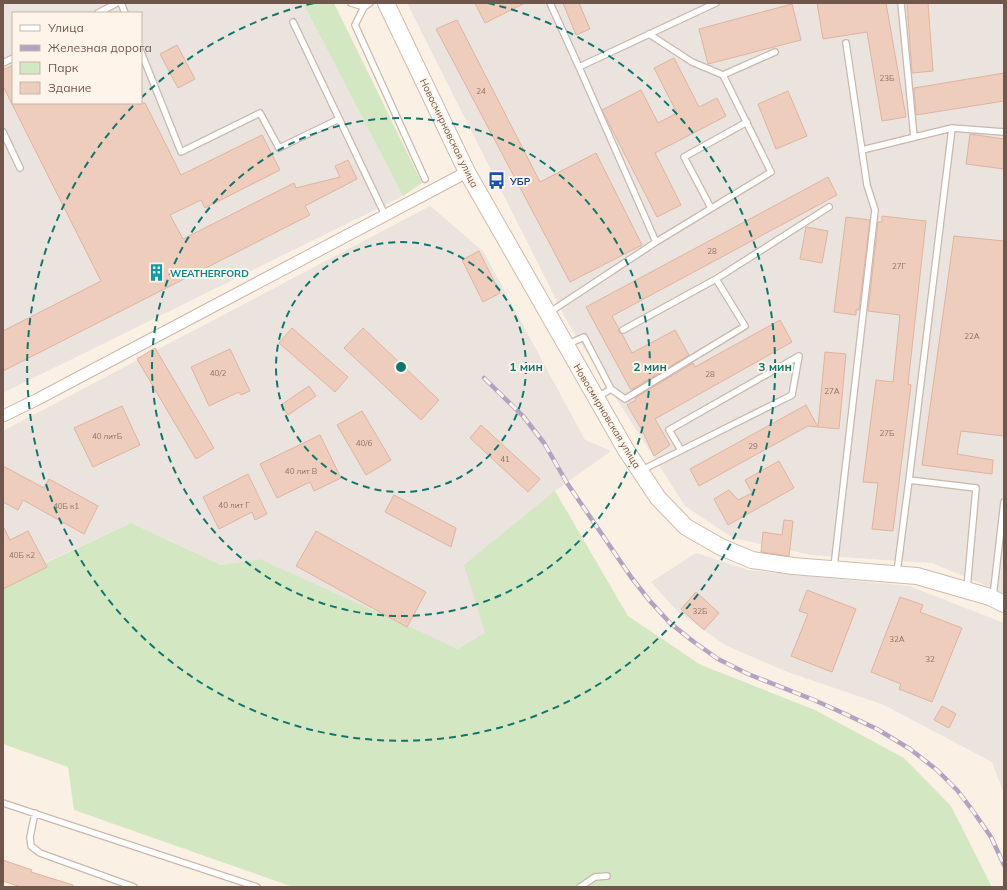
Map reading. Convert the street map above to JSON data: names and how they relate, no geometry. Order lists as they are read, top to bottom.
{
  "streets": {
    "street": ["Новосмирновская улица"]
  },
  "places": {
    "bus stop": ["УБР"],
    "building": ["WEATHERFORD"]
  },
  "house_numbers": [
    "23Б",
    "24",
    "28",
    "27Г",
    "22А",
    "40/2",
    "28",
    "27А",
    "27Б",
    "40 литБ",
    "40/6",
    "29",
    "41",
    "40 лит В",
    "40 лит Г",
    "40Б к1",
    "40Б к2",
    "32Б",
    "32А",
    "32"
  ],
  "legend": [
    "Улица",
    "Железная дорога",
    "Парк",
    "Здание"
  ],
  "rings": ["1 мин", "2 мин", "3 мин"]
}
